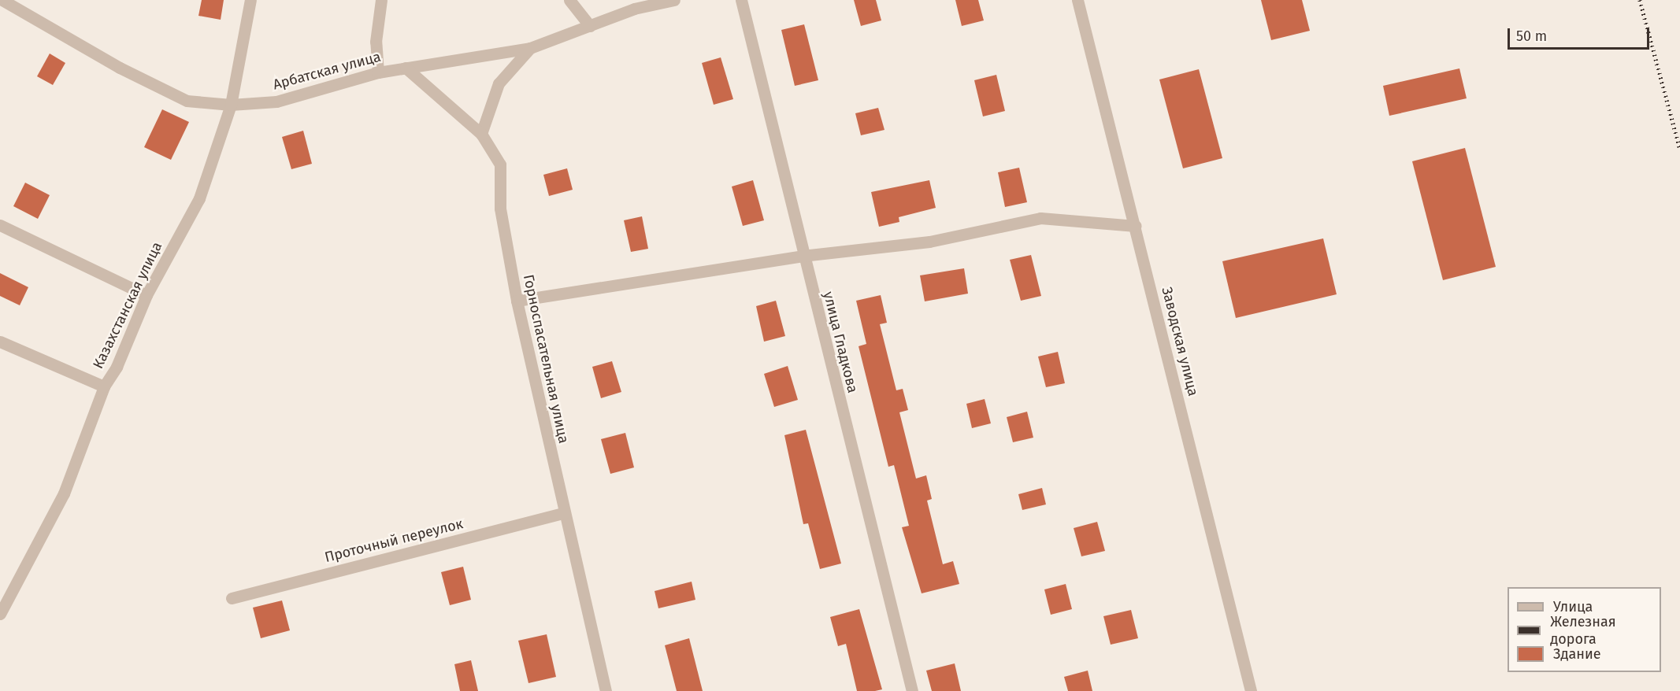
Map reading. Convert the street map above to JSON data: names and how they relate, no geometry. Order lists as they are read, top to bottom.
{
  "streets": {
    "street": [
      "Арбатская улица",
      "Казахстанская улица",
      "Заводская улица",
      "улица Гладкова",
      "Горноспасательная улица",
      "Проточный переулок"
    ]
  },
  "crossings": [
    ["Арбатская улица", "Казахстанская улица"],
    ["Арбатская улица", "Горноспасательная улица"],
    ["Горноспасательная улица", "Проточный переулок"]
  ],
  "legend": ["Улица", "Железная дорога", "Здание"],
  "scale_bar": "50 m"
}
